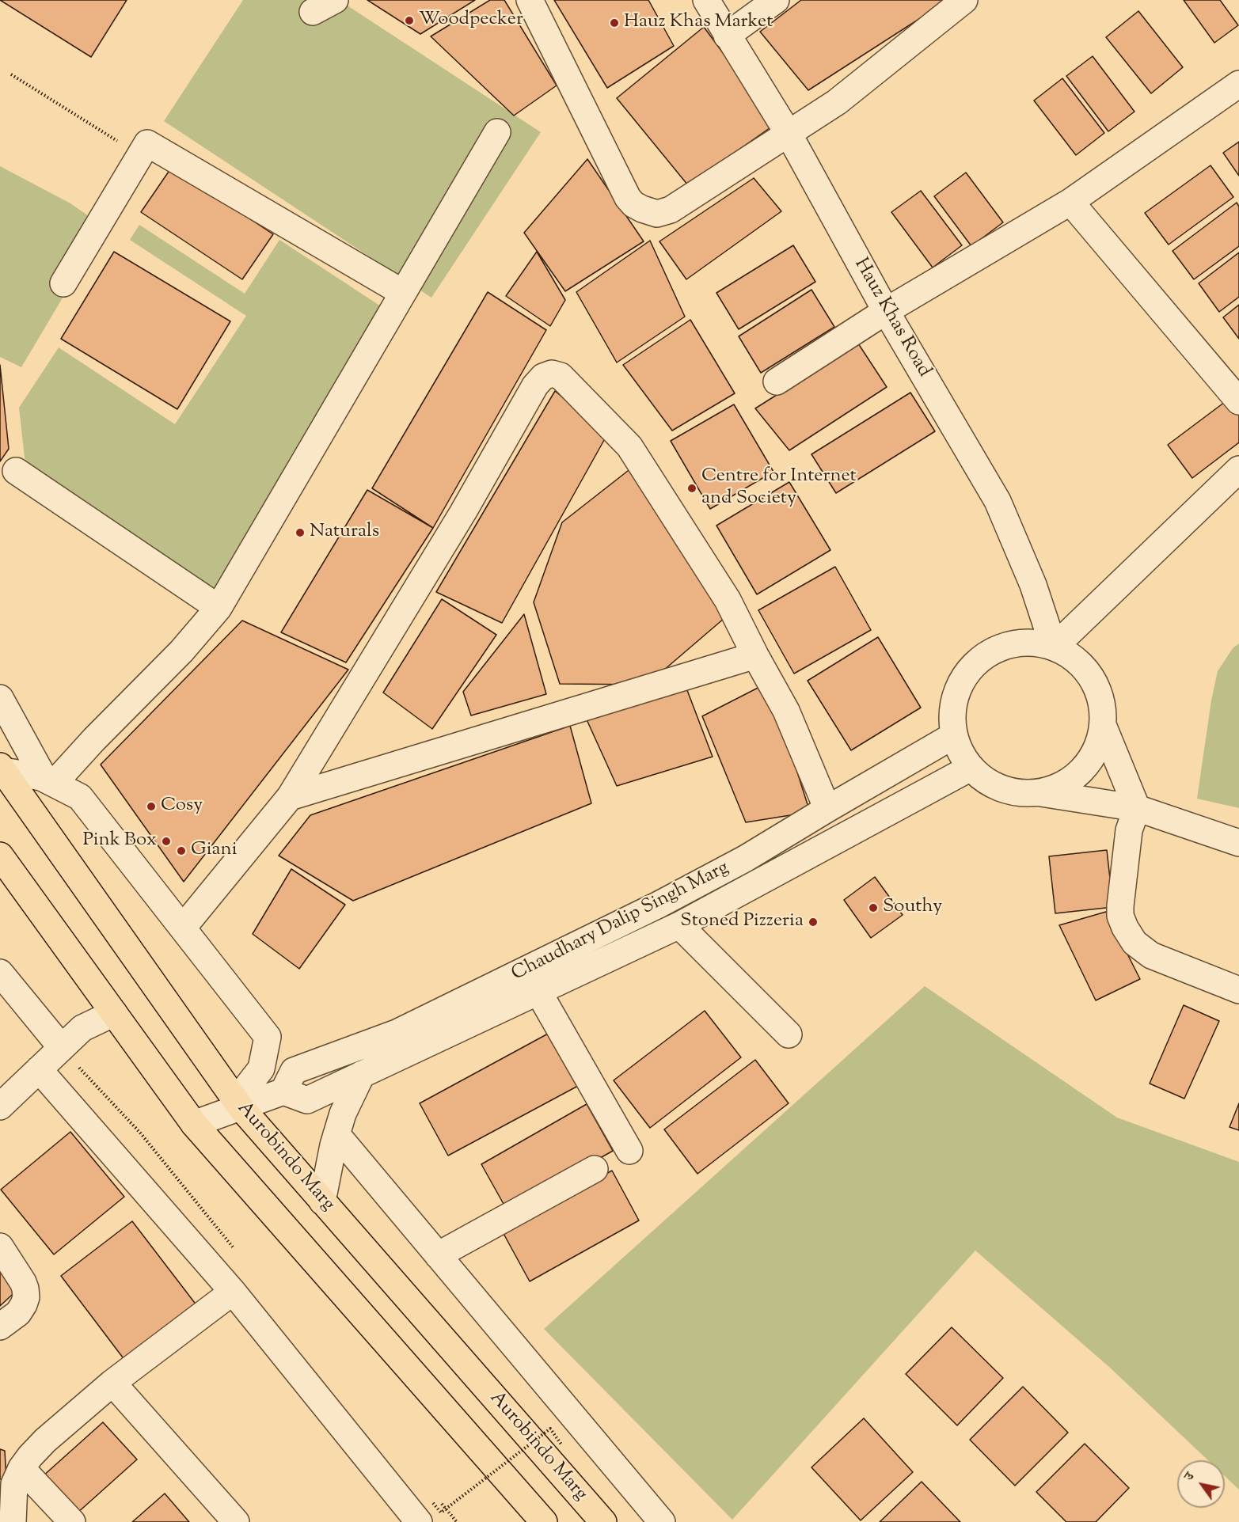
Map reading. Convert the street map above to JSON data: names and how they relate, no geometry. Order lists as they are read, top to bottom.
{
  "streets": {
    "highway": ["Aurobindo Marg"],
    "street": ["Hauz Khas Road", "Chaudhary Dalip Singh Marg"]
  },
  "crossings": [
    ["Hauz Khas Road", "Chaudhary Dalip Singh Marg"]
  ],
  "places": [
    "Woodpecker",
    "Hauz Khas Market",
    "Centre for Internet and Society",
    "Naturals",
    "Cosy",
    "Pink Box",
    "Giani",
    "Southy",
    "Stoned Pizzeria"
  ],
  "north": "top left"
}
